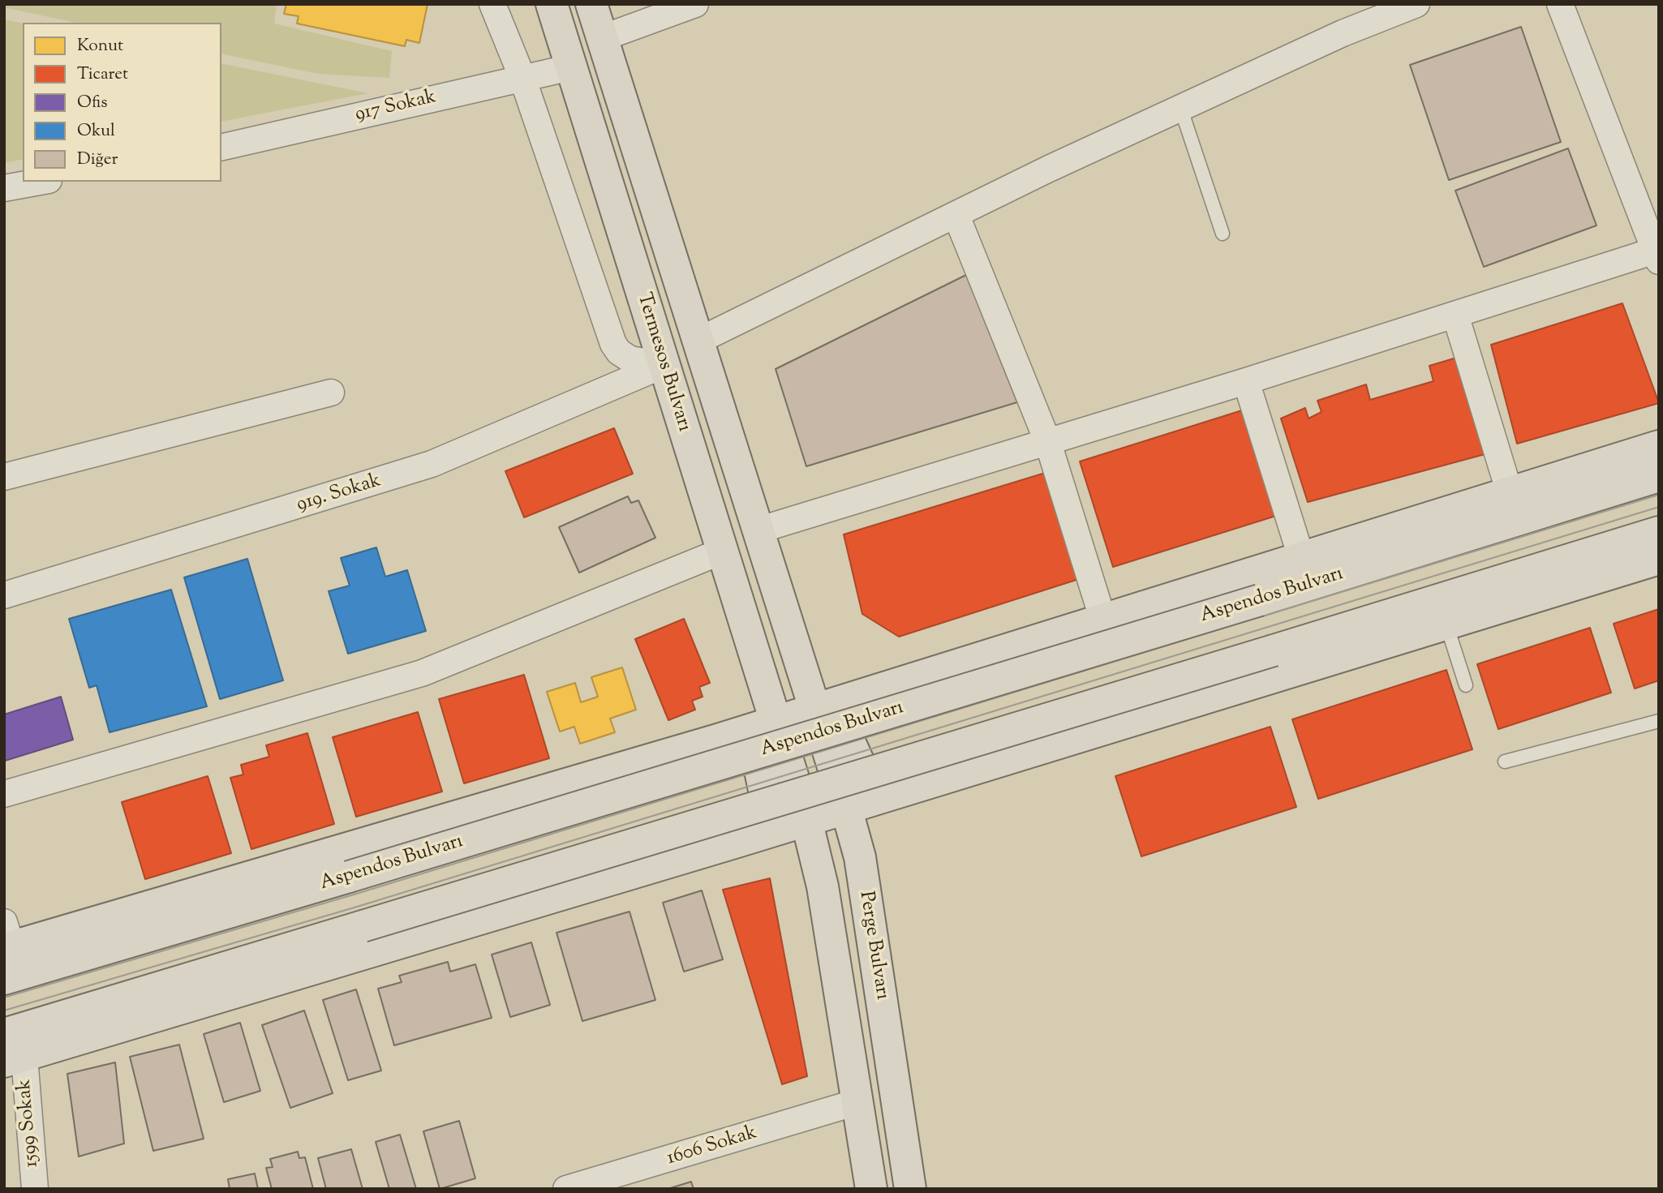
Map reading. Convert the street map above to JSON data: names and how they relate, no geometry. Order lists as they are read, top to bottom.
{
  "streets": {
    "main road": ["Termesos Bulvarı", "Aspendos Bulvarı", "Perge Bulvarı"],
    "street": [
      "917 Sokak",
      "919. Sokak",
      "1599 Sokak",
      "1606 Sokak"
    ]
  },
  "crossings": [
    ["917 Sokak", "Termesos Bulvarı"],
    ["Termesos Bulvarı", "919. Sokak"],
    ["Termesos Bulvarı", "Perge Bulvarı"],
    ["Perge Bulvarı", "1606 Sokak"]
  ],
  "legend": [
    "Konut",
    "Ticaret",
    "Ofis",
    "Okul",
    "Diğer"
  ]
}
